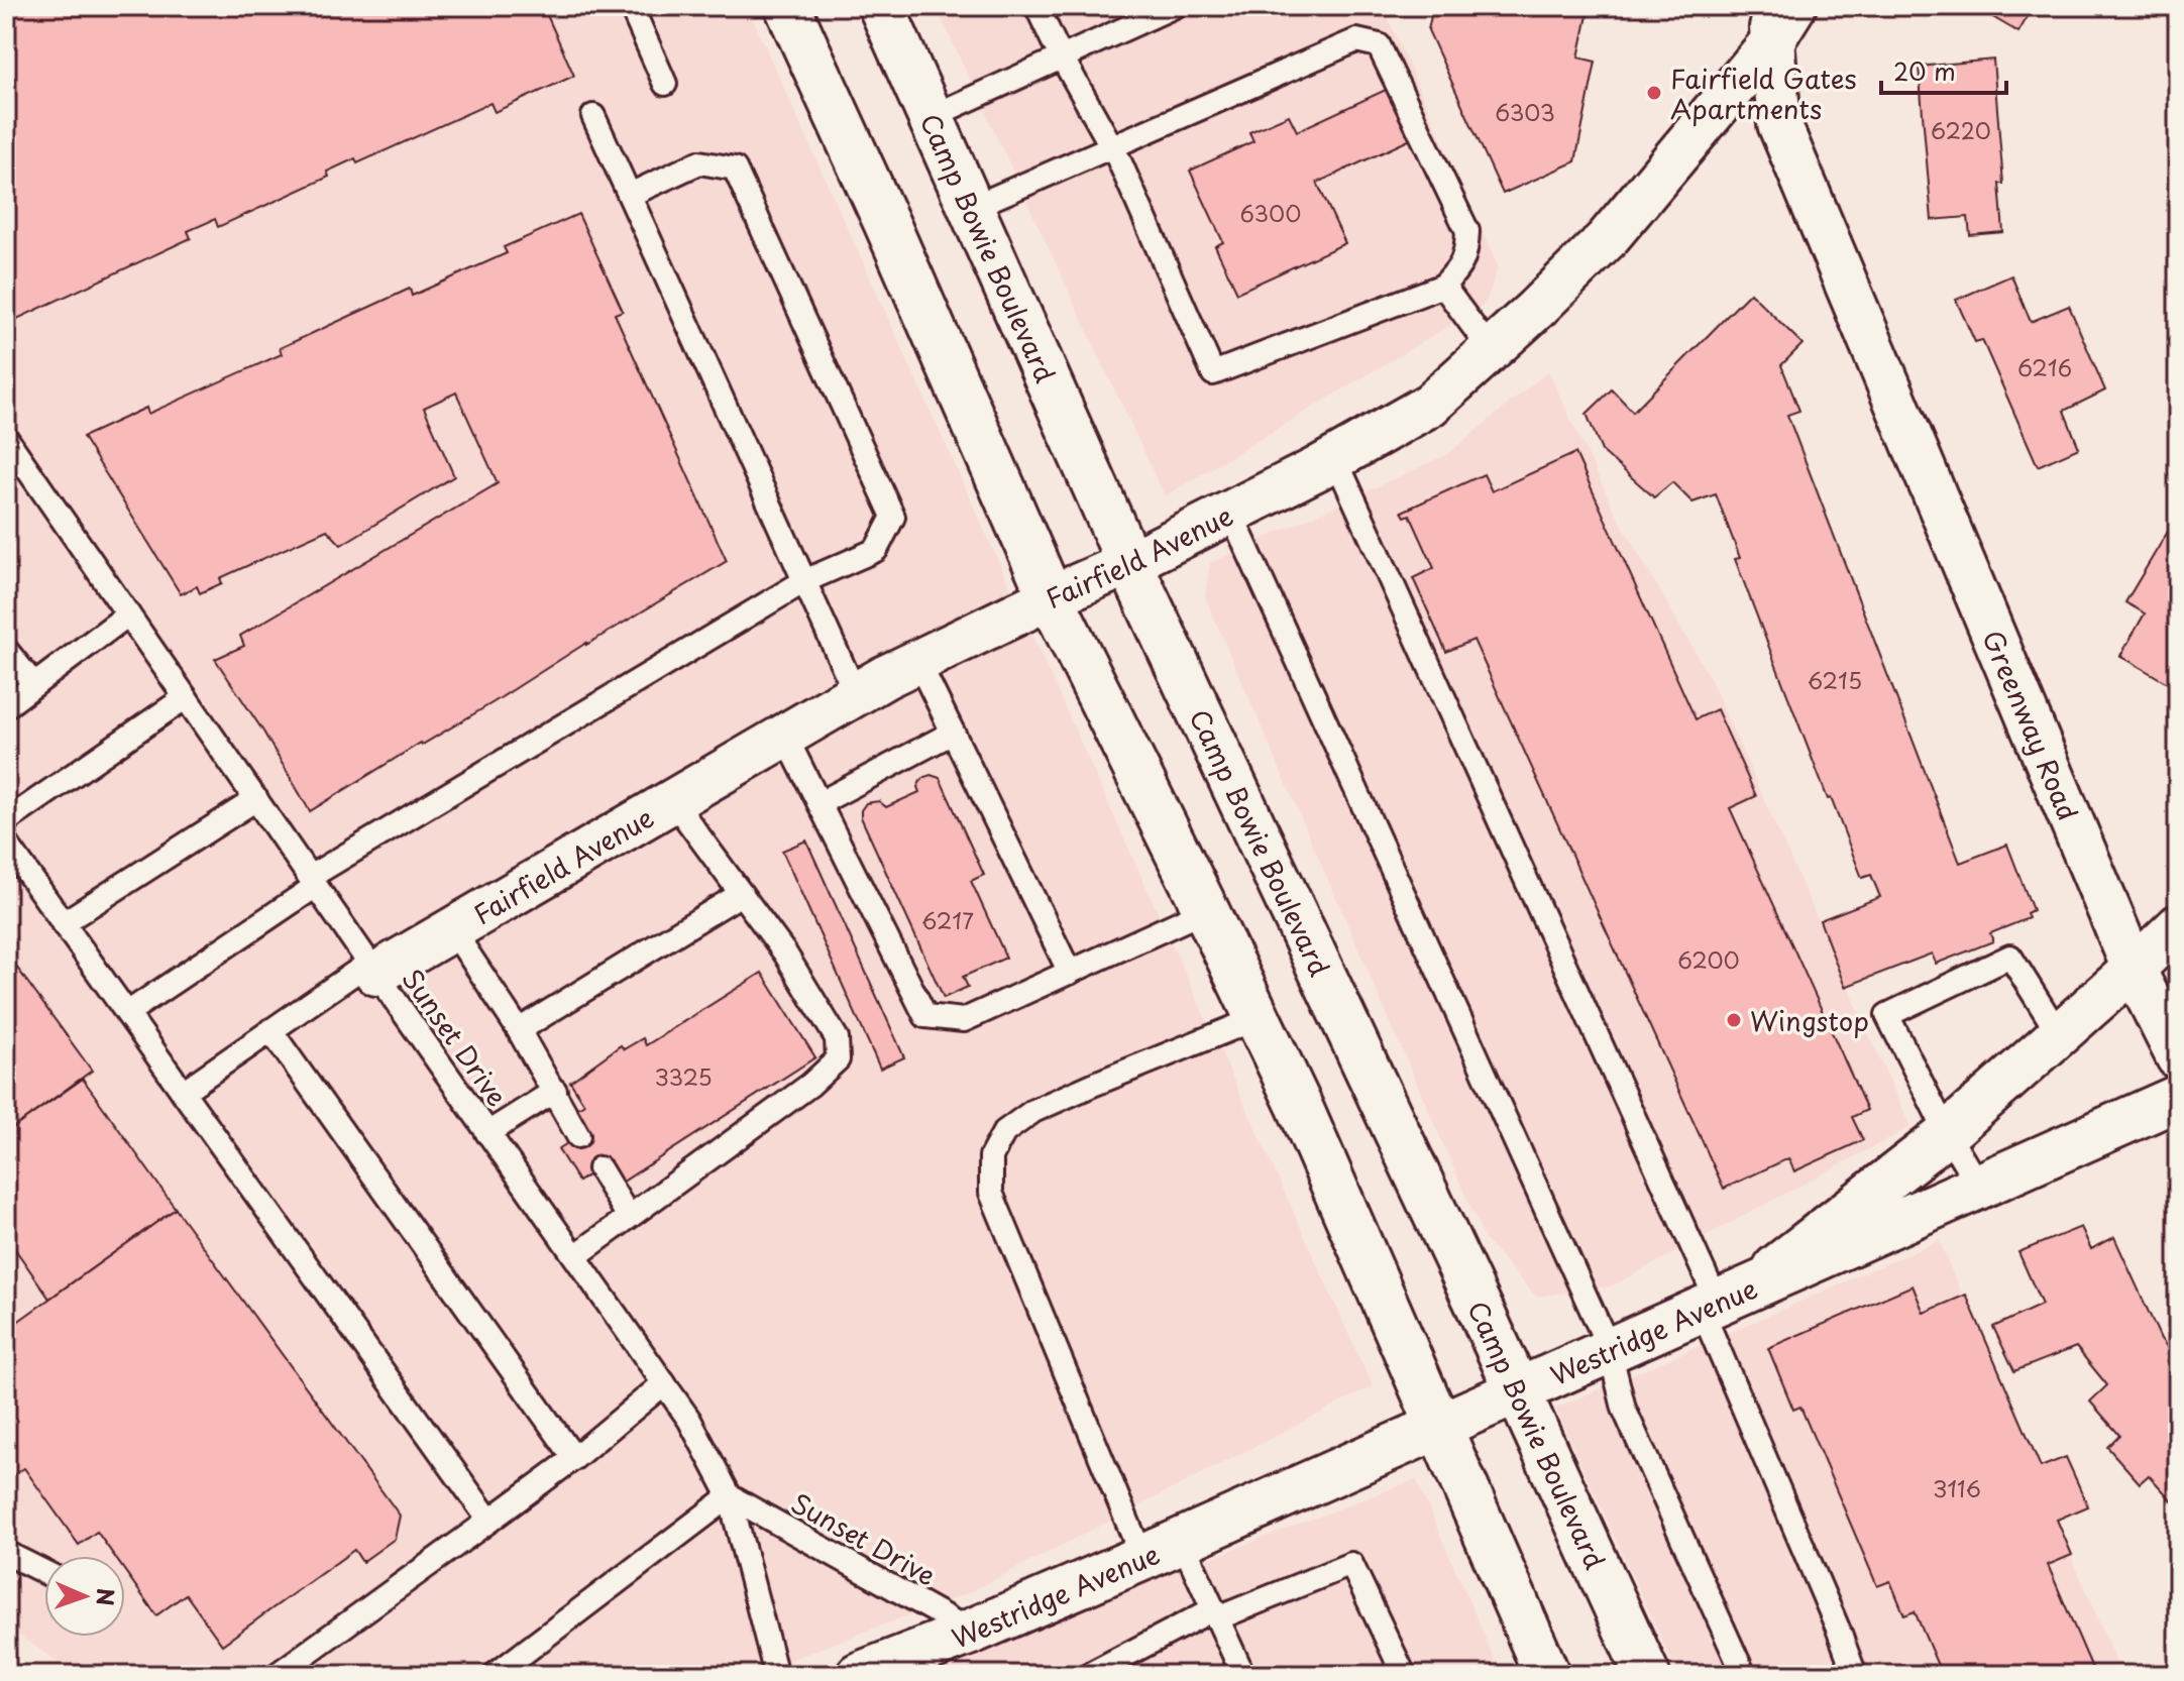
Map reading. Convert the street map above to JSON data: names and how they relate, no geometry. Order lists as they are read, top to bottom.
{
  "streets": {
    "main road": ["Camp Bowie Boulevard", "Westridge Avenue"],
    "street": ["Fairfield Avenue", "Greenway Road"],
    "lane": ["Sunset Drive"]
  },
  "crossings": [
    ["Camp Bowie Boulevard", "Fairfield Avenue"],
    ["Camp Bowie Boulevard", "Westridge Avenue"],
    ["Fairfield Avenue", "Greenway Road"],
    ["Fairfield Avenue", "Sunset Drive"],
    ["Sunset Drive", "Westridge Avenue"]
  ],
  "places": ["Fairfield Gates Apartments", "Wingstop"],
  "house_numbers": [
    "6303",
    "6220",
    "6300",
    "6216",
    "6215",
    "6217",
    "6200",
    "3325",
    "3116"
  ],
  "scale_bar": "20 m",
  "north": "right"
}
